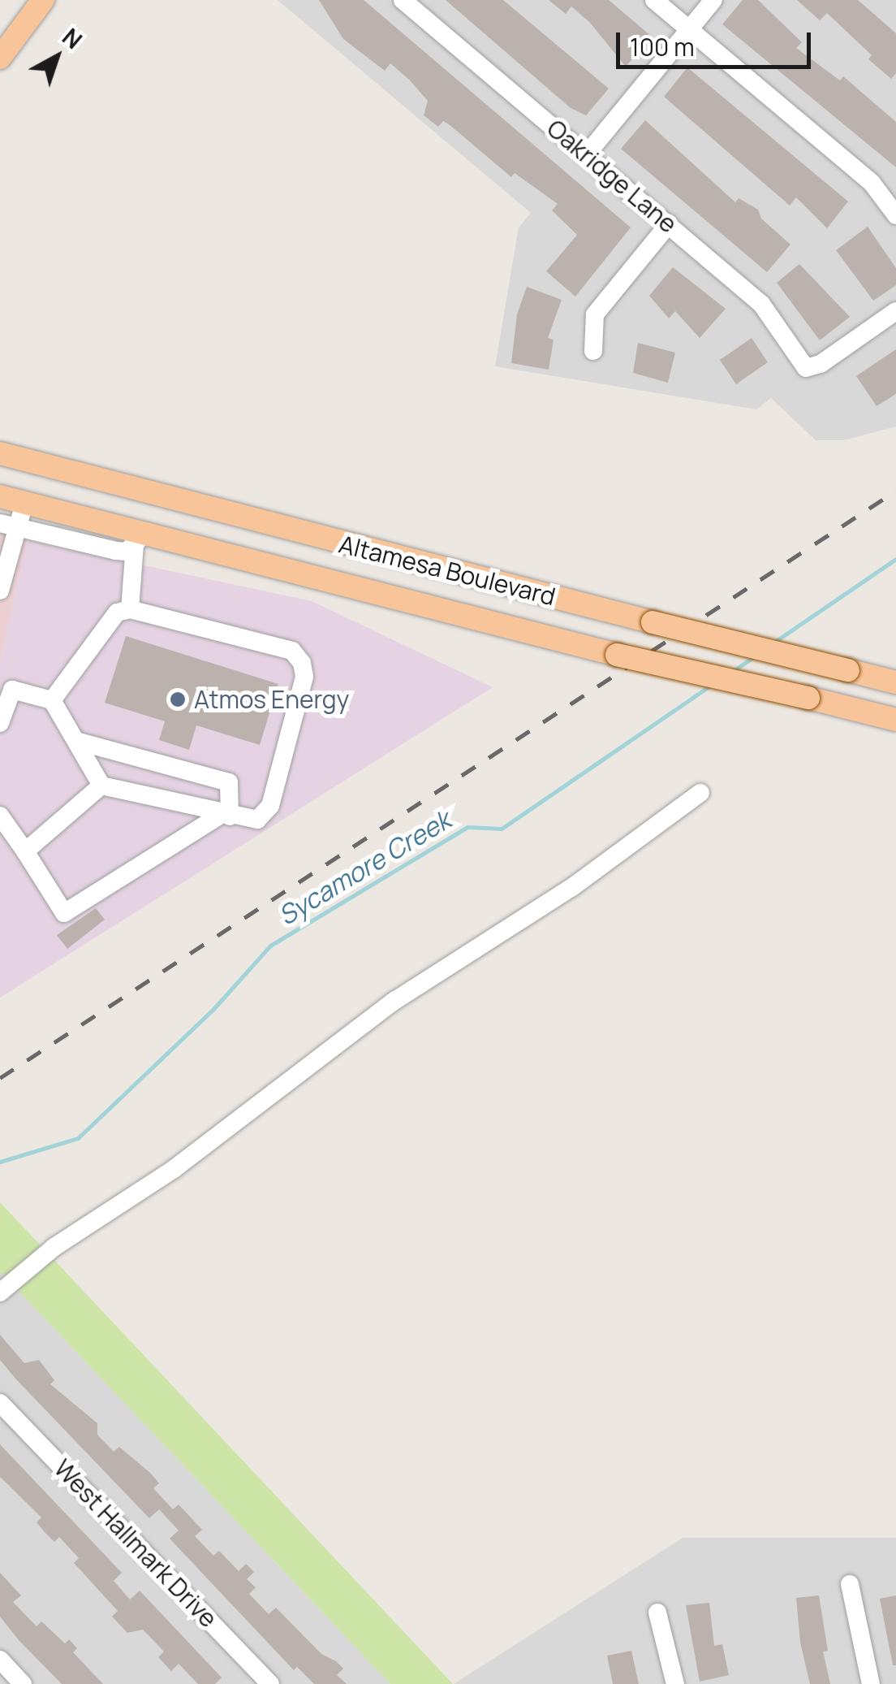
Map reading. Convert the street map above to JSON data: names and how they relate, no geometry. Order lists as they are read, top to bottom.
{
  "streets": {
    "main road": ["Altamesa Boulevard"],
    "street": ["Oakridge Lane", "West Hallmark Drive"]
  },
  "water": ["Sycamore Creek"],
  "places": ["Atmos Energy"],
  "scale_bar": "100 m",
  "north": "top right"
}
